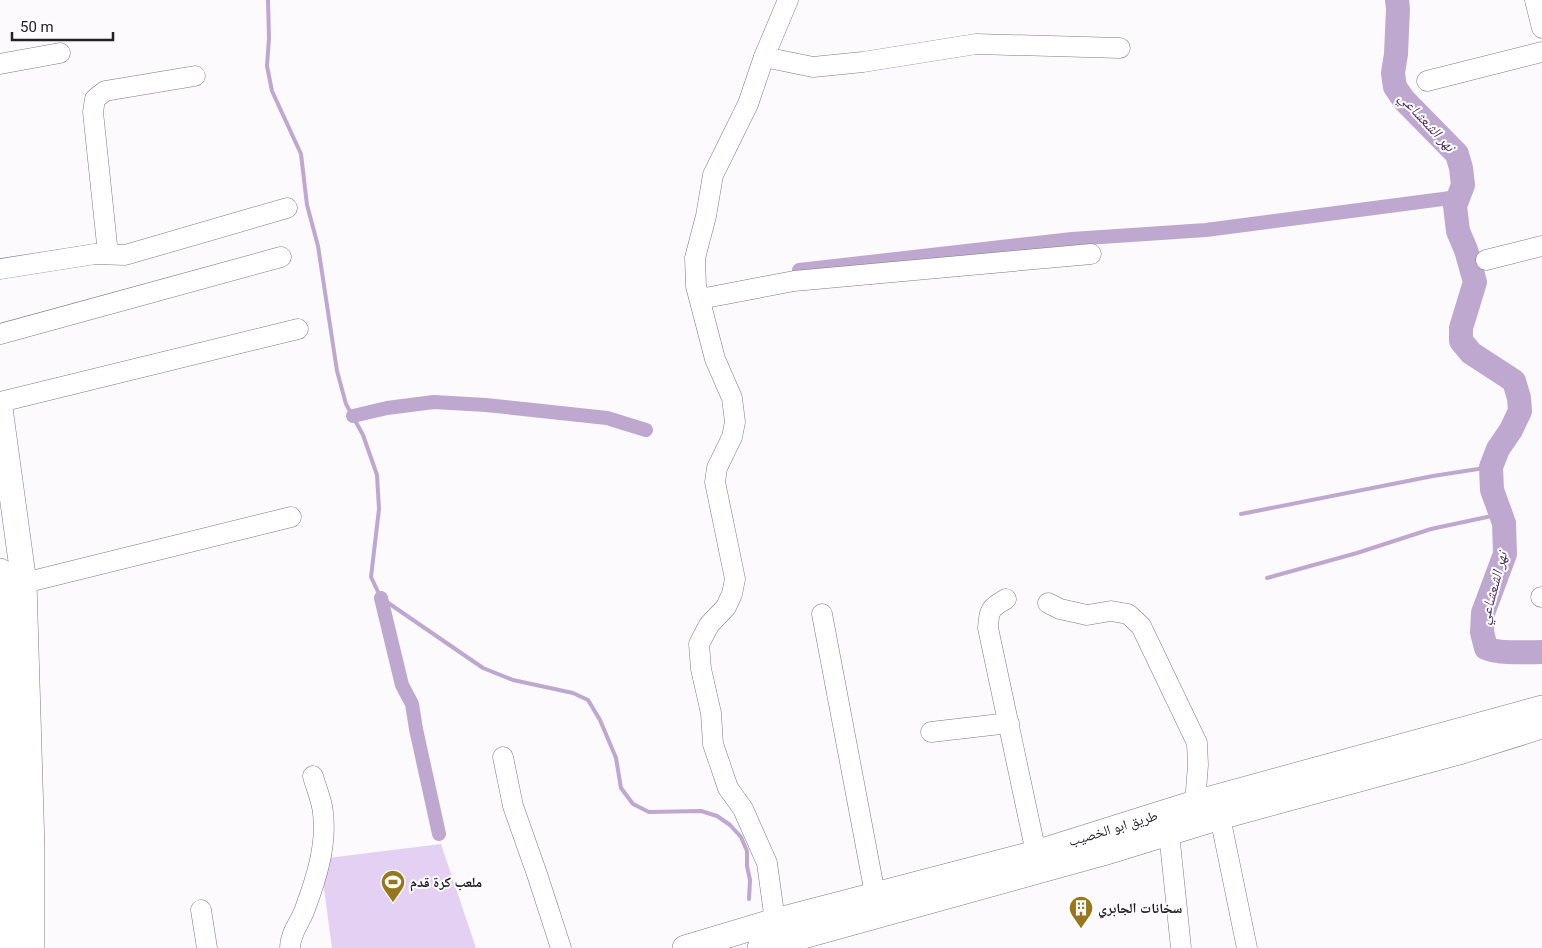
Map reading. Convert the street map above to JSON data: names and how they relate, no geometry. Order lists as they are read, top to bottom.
{
  "streets": {
    "main road": ["طريق ابو الخصيب"]
  },
  "water": ["نهر الشعشاعي"],
  "places": {
    "sports": ["ملعب كرة قدم"],
    "building": ["سخانات الجابري"]
  },
  "scale_bar": "50 m"
}
